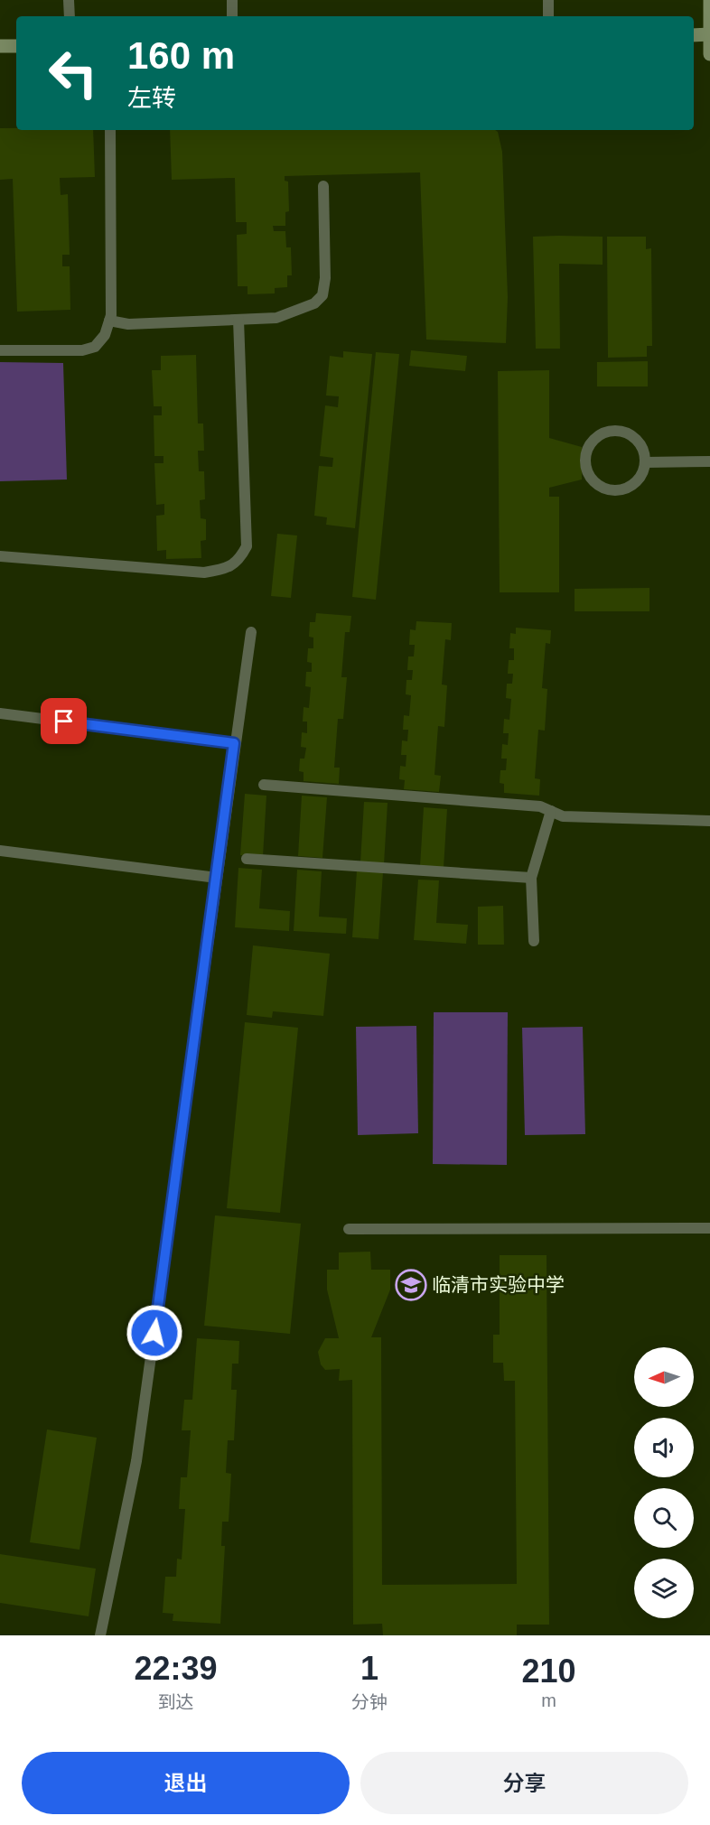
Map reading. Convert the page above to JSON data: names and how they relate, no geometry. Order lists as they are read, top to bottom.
{
  "places": {
    "school or university": ["临清市实验中学"]
  },
  "north": "left",
  "page": {
    "turn": ["160 m", "左转"],
    "eta": [
      "22:39",
      "到达",
      "1",
      "分钟",
      "210",
      "m"
    ],
    "buttons": ["退出", "分享"]
  }
}
